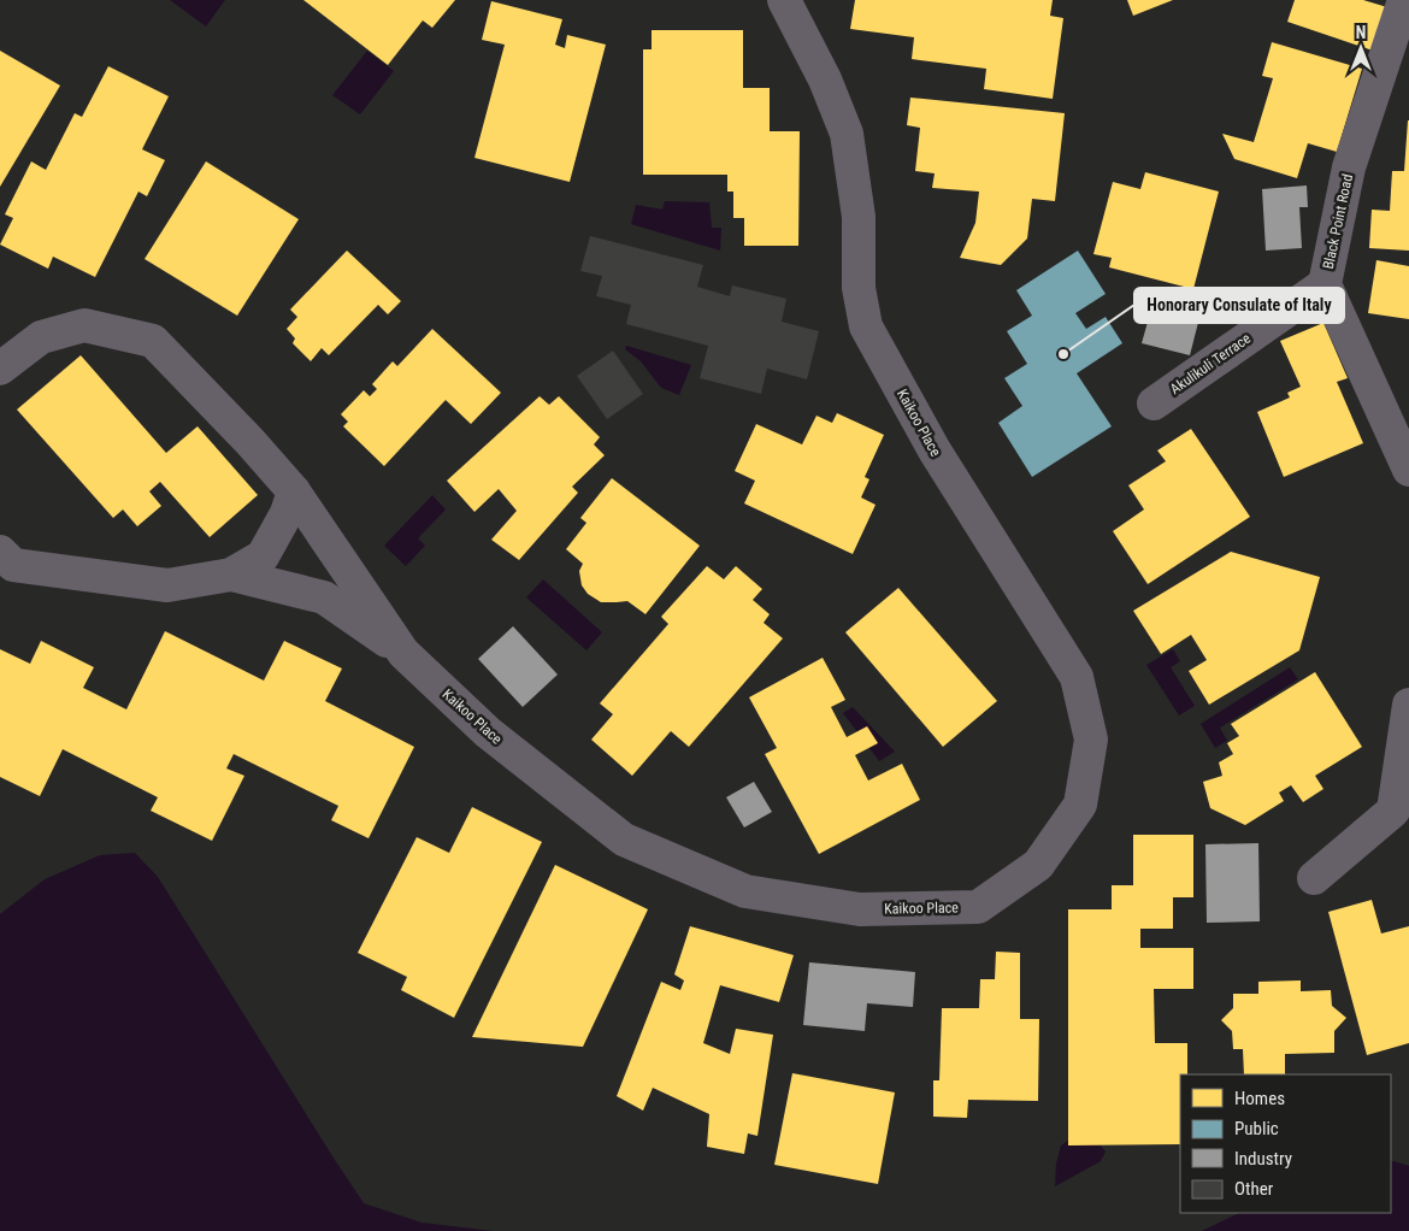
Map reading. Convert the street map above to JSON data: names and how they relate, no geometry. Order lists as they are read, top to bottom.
{
  "streets": {
    "street": ["Black Point Road", "Akulikuli Terrace", "Kaikoo Place"]
  },
  "crossings": [
    ["Black Point Road", "Akulikuli Terrace"]
  ],
  "places": ["Honorary Consulate of Italy"],
  "legend": [
    "Homes",
    "Public",
    "Industry",
    "Other"
  ],
  "north": "top"
}
